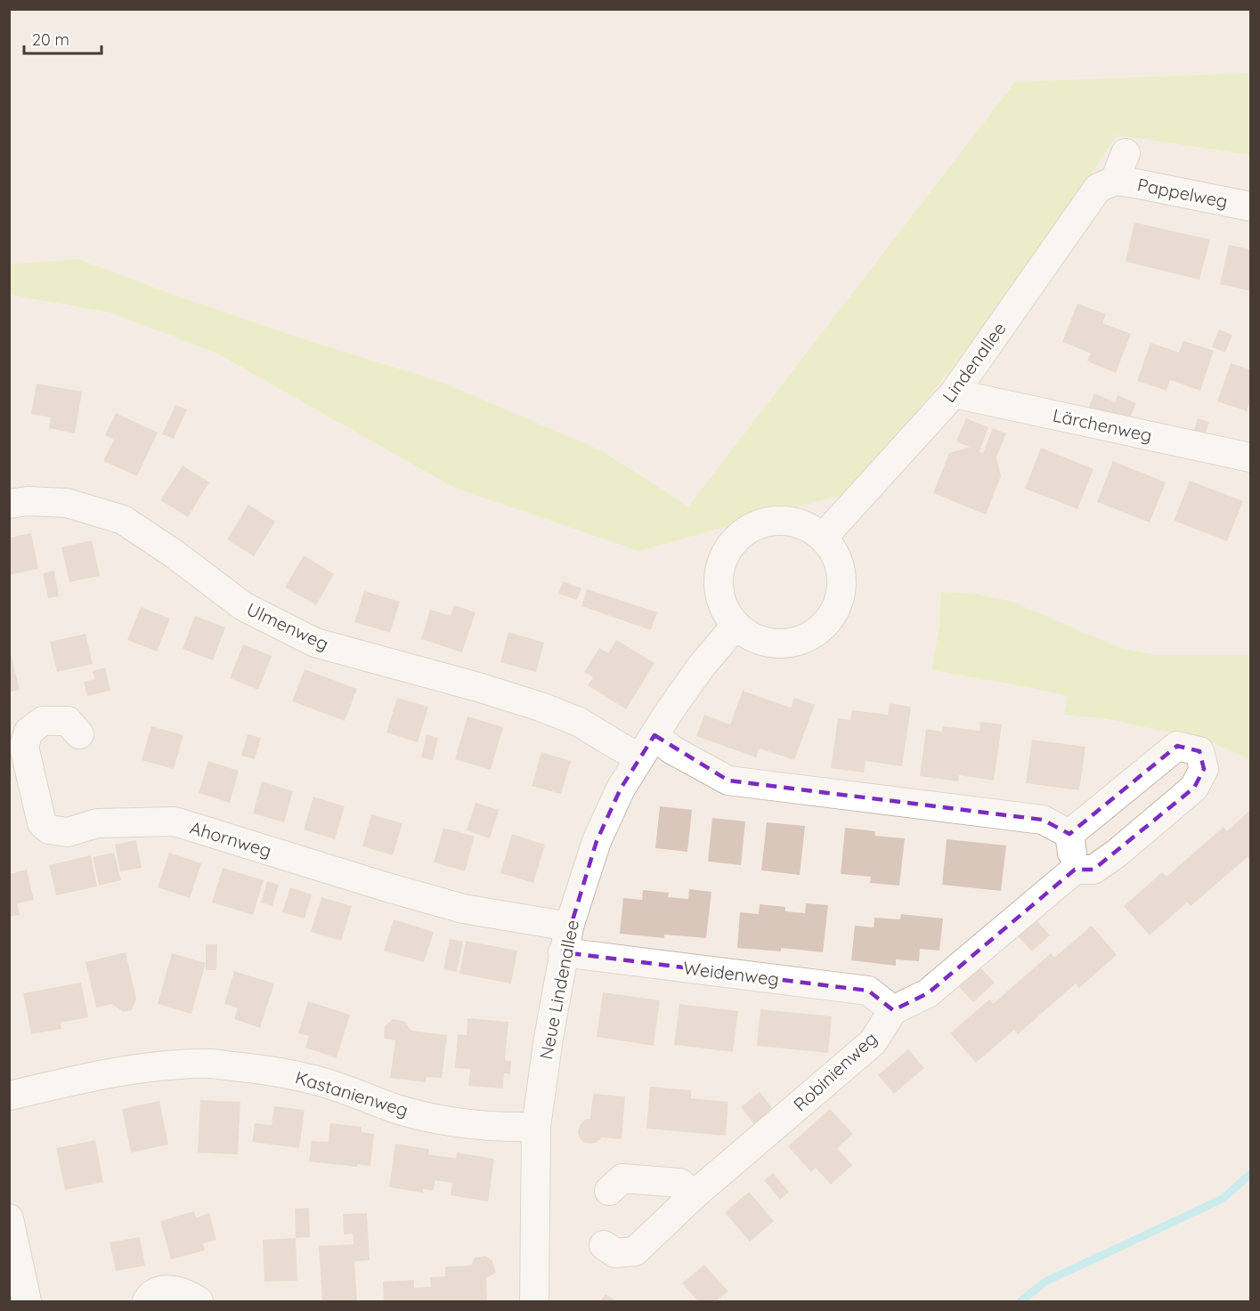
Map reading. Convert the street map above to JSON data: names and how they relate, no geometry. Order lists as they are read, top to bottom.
{
  "streets": {
    "street": [
      "Pappelweg",
      "Lindenallee",
      "Lärchenweg",
      "Ulmenweg",
      "Ahornweg",
      "Weidenweg",
      "Neue Lindenallee",
      "Robinienweg",
      "Kastanienweg"
    ]
  },
  "crossings": [
    ["Pappelweg", "Lindenallee"],
    ["Lindenallee", "Lärchenweg"],
    ["Lindenallee", "Neue Lindenallee"],
    ["Ulmenweg", "Neue Lindenallee"],
    ["Ahornweg", "Weidenweg"],
    ["Ahornweg", "Neue Lindenallee"],
    ["Weidenweg", "Neue Lindenallee"],
    ["Weidenweg", "Robinienweg"],
    ["Neue Lindenallee", "Kastanienweg"]
  ],
  "scale_bar": "20 m"
}
